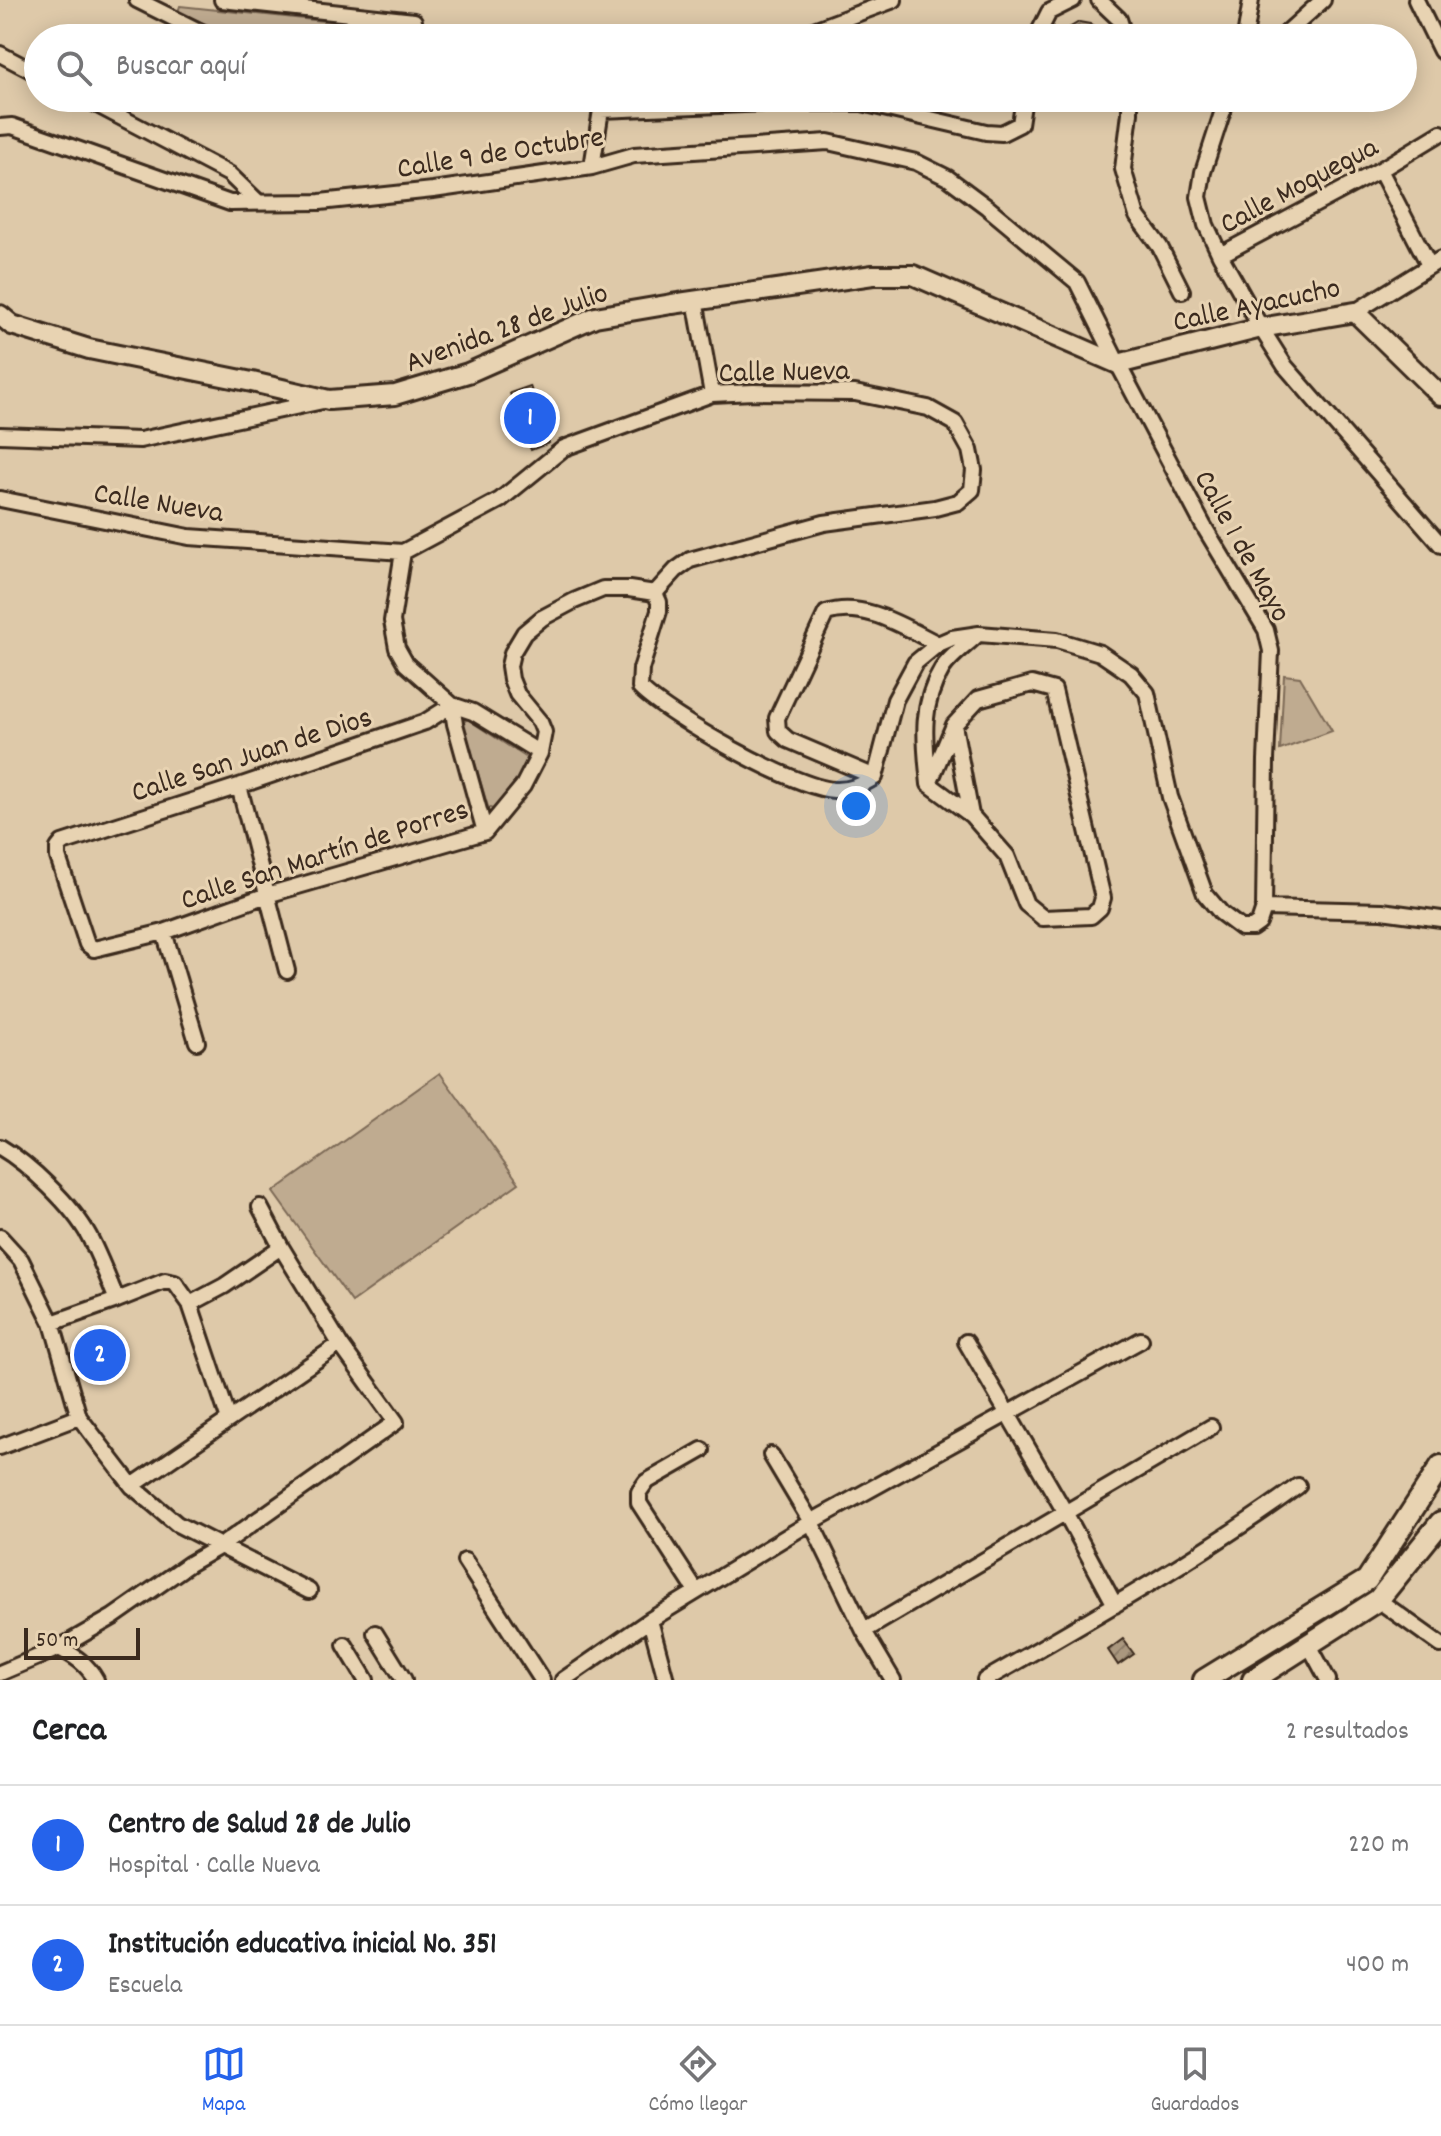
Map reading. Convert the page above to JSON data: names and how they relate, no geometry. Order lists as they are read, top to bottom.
{
  "streets": {
    "street": [
      "Calle 9 de Octubre",
      "Calle Moquegua",
      "Calle Ayacucho",
      "Avenida 28 de Julio",
      "Calle Nueva",
      "Calle 1 de Mayo",
      "Calle San Juan de Dios",
      "Calle San Martín de Porres"
    ]
  },
  "crossings": [
    ["Calle 9 de Octubre", "Calle Ayacucho"],
    ["Calle 9 de Octubre", "Avenida 28 de Julio"],
    ["Calle 9 de Octubre", "Calle 1 de Mayo"],
    ["Calle Ayacucho", "Avenida 28 de Julio"],
    ["Calle Ayacucho", "Calle 1 de Mayo"],
    ["Avenida 28 de Julio", "Calle 1 de Mayo"],
    ["Calle San Juan de Dios", "Calle San Martín de Porres"]
  ],
  "scale_bar": "50 m",
  "page": {
    "search": "Buscar aquí",
    "pins": ["1", "2"],
    "scale": "50 m",
    "heading": ["Cerca", "2 resultados"],
    "list": [
      {
        "mark": "1",
        "name": "Centro de Salud 28 de Julio",
        "note": "Hospital · Calle Nueva",
        "value": "220 m"
      },
      {
        "mark": "2",
        "name": "Institución educativa inicial No. 351",
        "note": "Escuela",
        "value": "400 m"
      }
    ],
    "nav": ["Mapa", "Cómo llegar", "Guardados"]
  }
}
